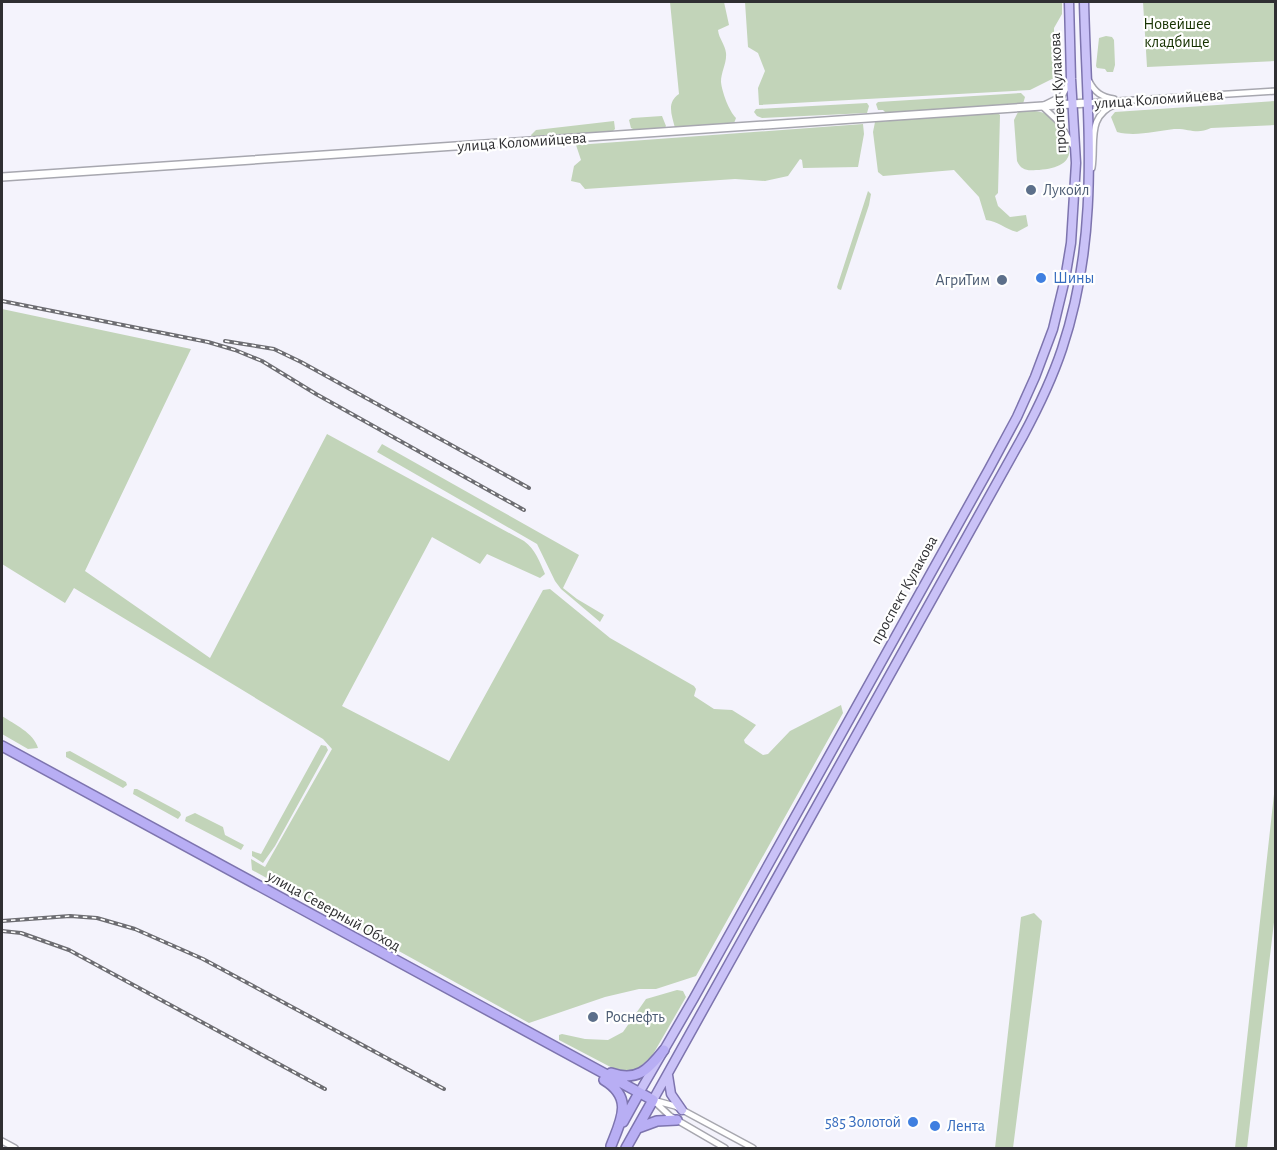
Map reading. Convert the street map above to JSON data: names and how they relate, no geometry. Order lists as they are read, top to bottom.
{
  "streets": {
    "highway": ["проспект Кулакова", "улица Северный Обход"],
    "street": ["улица Коломийцева"]
  },
  "crossings": [
    ["проспект Кулакова", "улица Коломийцева"],
    ["проспект Кулакова", "улица Северный Обход"]
  ],
  "parks": ["Новейшее кладбище"],
  "places": [
    "Лукойл",
    "Шины",
    "АгриТим",
    "Роснефть",
    "585 Золотой",
    "Лента"
  ]
}
